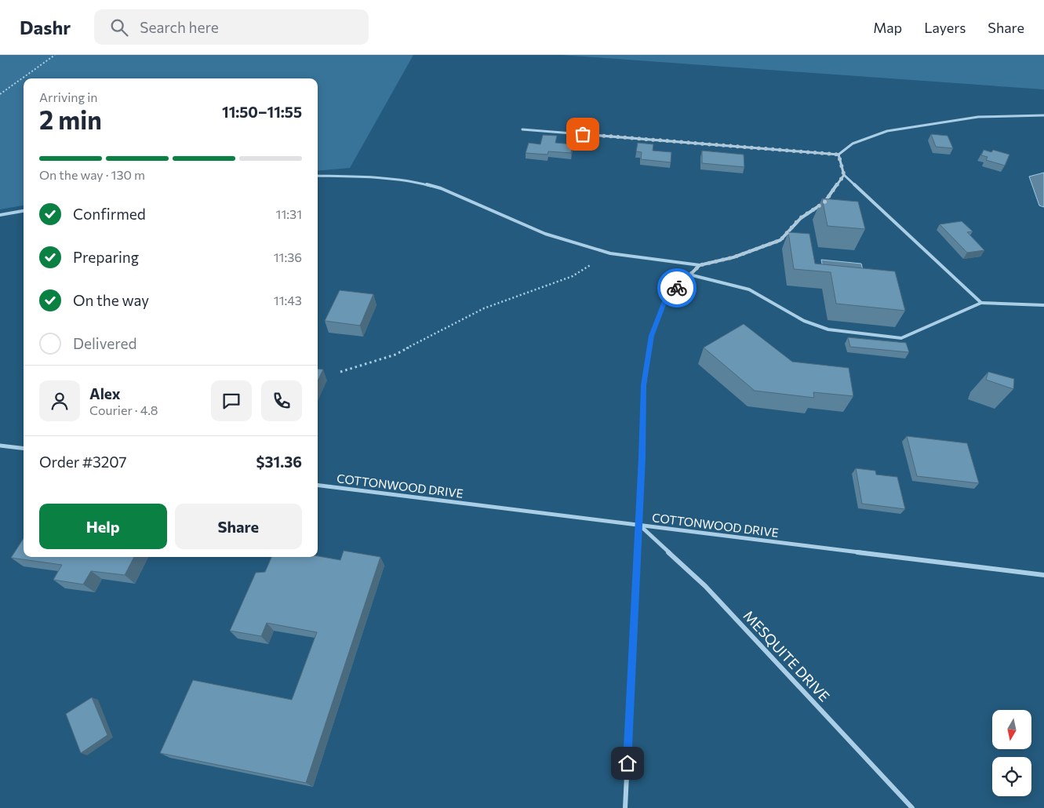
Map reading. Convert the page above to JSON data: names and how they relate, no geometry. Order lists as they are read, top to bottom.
{
  "streets": {
    "street": ["COTTONWOOD DRIVE", "MESQUITE DRIVE"]
  },
  "crossings": [
    ["COTTONWOOD DRIVE", "MESQUITE DRIVE"]
  ],
  "north": "bottom",
  "page": {
    "header": "Dashr",
    "search": "Search here",
    "nav": ["Map", "Layers", "Share"],
    "heading": ["2 min", "Arriving in", "11:50–11:55"],
    "panel": [
      "Alex",
      "Courier · 4.8",
      "Order #3207",
      "$31.36"
    ],
    "bar": "On the way · 130 m",
    "list": [
      ["Confirmed", "11:31"],
      ["Preparing", "11:36"],
      ["On the way", "11:43"],
      "Delivered"
    ],
    "buttons": ["Help", "Share"]
  }
}
